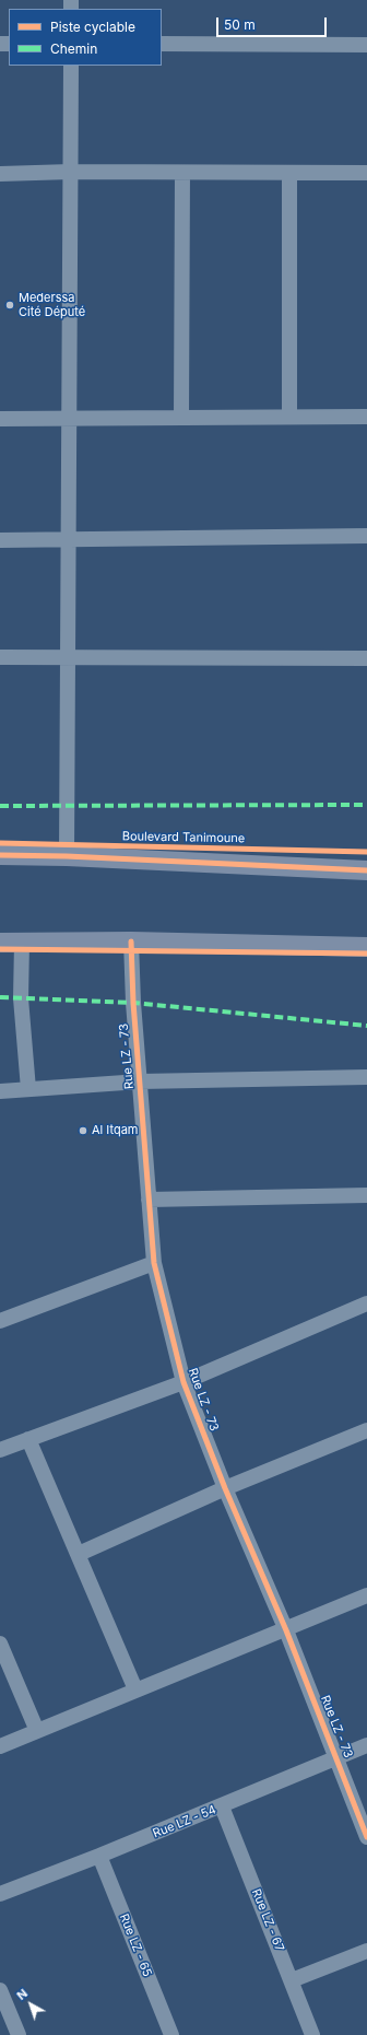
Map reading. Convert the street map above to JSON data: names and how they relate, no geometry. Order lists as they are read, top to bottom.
{
  "streets": {
    "main road": ["Boulevard Tanimoune"],
    "street": [
      "Rue LZ - 73",
      "Rue LZ - 54",
      "Rue LZ - 67",
      "Rue LZ - 65"
    ]
  },
  "crossings": [
    ["Rue LZ - 73", "Rue LZ - 54"],
    ["Rue LZ - 54", "Rue LZ - 67"],
    ["Rue LZ - 54", "Rue LZ - 65"]
  ],
  "places": ["Mederssa Cité Député", "Al Itqam"],
  "legend": ["Piste cyclable", "Chemin"],
  "scale_bar": "50 m",
  "north": "top left"
}
